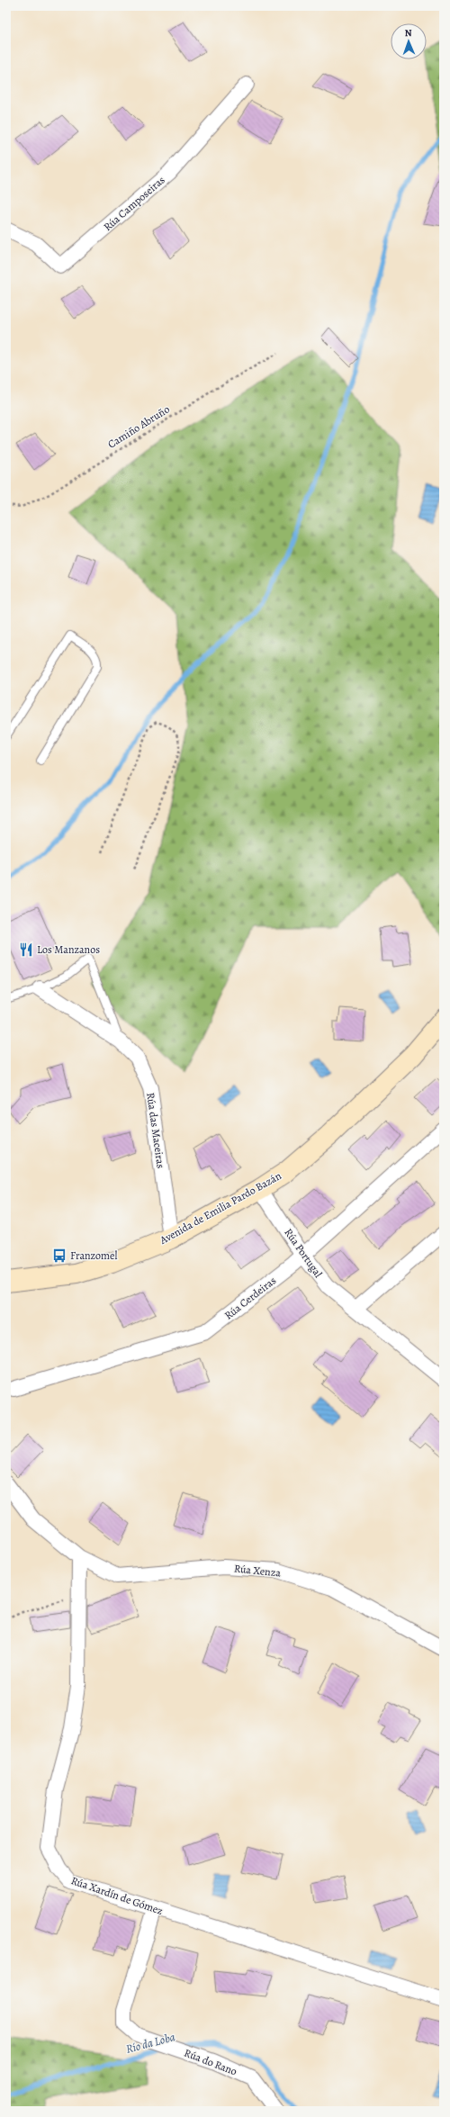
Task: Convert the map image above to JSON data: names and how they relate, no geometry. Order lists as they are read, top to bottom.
{
  "streets": {
    "street": [
      "Rúa Camposeiras",
      "Rúa das Maceiras",
      "Avenida de Emilia Pardo Bazán",
      "Rúa Portugal",
      "Rúa Cerdeiras",
      "Rúa Xenza",
      "Rúa Xardín de Gómez",
      "Rúa do Rano"
    ],
    "path": ["Camiño Abruño"]
  },
  "crossings": [
    ["Rúa das Maceiras", "Avenida de Emilia Pardo Bazán"],
    ["Avenida de Emilia Pardo Bazán", "Rúa Portugal"],
    ["Rúa Portugal", "Rúa Cerdeiras"],
    ["Rúa Xenza", "Rúa Xardín de Gómez"],
    ["Rúa Xardín de Gómez", "Rúa do Rano"]
  ],
  "water": ["Río da Loba"],
  "places": {
    "restaurant": ["Los Manzanos"],
    "bus stop": ["Franzomel"]
  },
  "north": "top"
}
